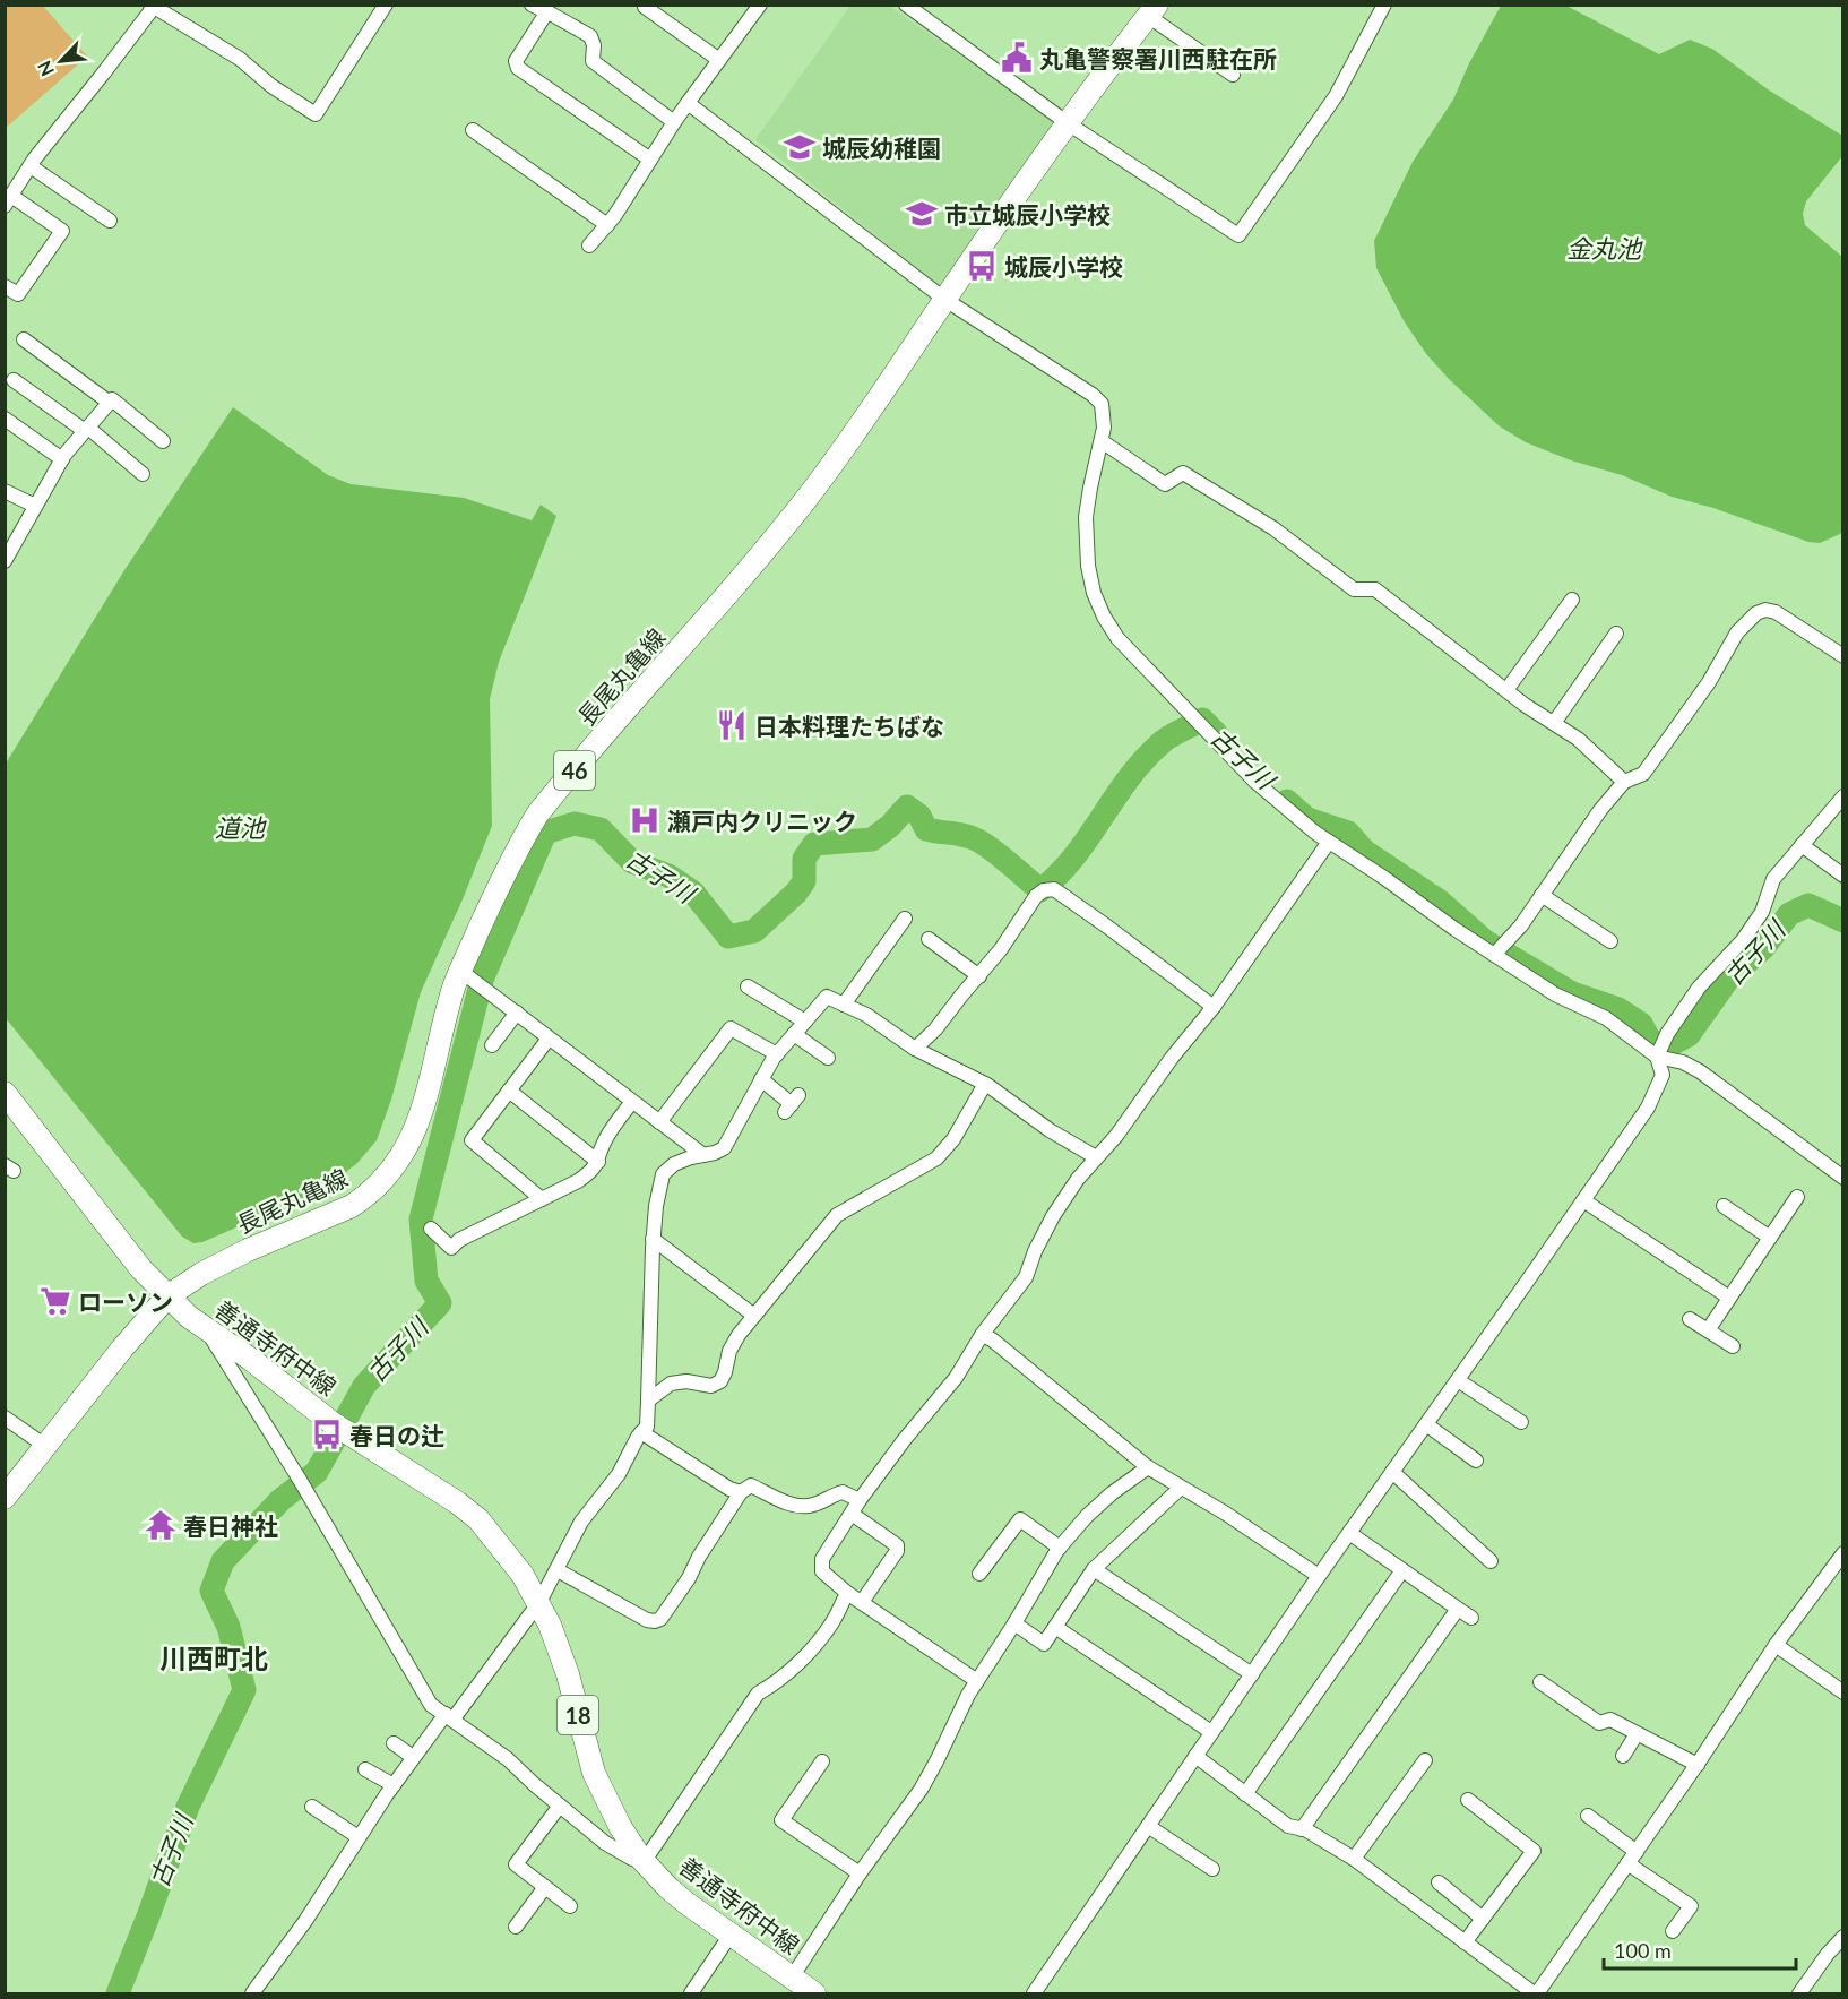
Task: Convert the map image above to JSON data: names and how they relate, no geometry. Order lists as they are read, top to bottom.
{
  "streets": {
    "main road": [
      "長尾丸亀線",
      "46",
      "善通寺府中線",
      "18"
    ]
  },
  "crossings": [
    ["長尾丸亀線", "善通寺府中線"]
  ],
  "districts": ["川西町北"],
  "water": ["金丸池", "古子川", "道池"],
  "places": {
    "public building": ["丸亀警察署川西駐在所"],
    "school or university": ["城辰幼稚園", "市立城辰小学校"],
    "bus stop": ["城辰小学校", "春日の辻"],
    "restaurant": ["日本料理たちばな"],
    "hospital": ["瀬戸内クリニック"],
    "supermarket": ["ローソン"],
    "temple": ["春日神社"]
  },
  "scale_bar": "100 m",
  "north": "bottom left"
}
